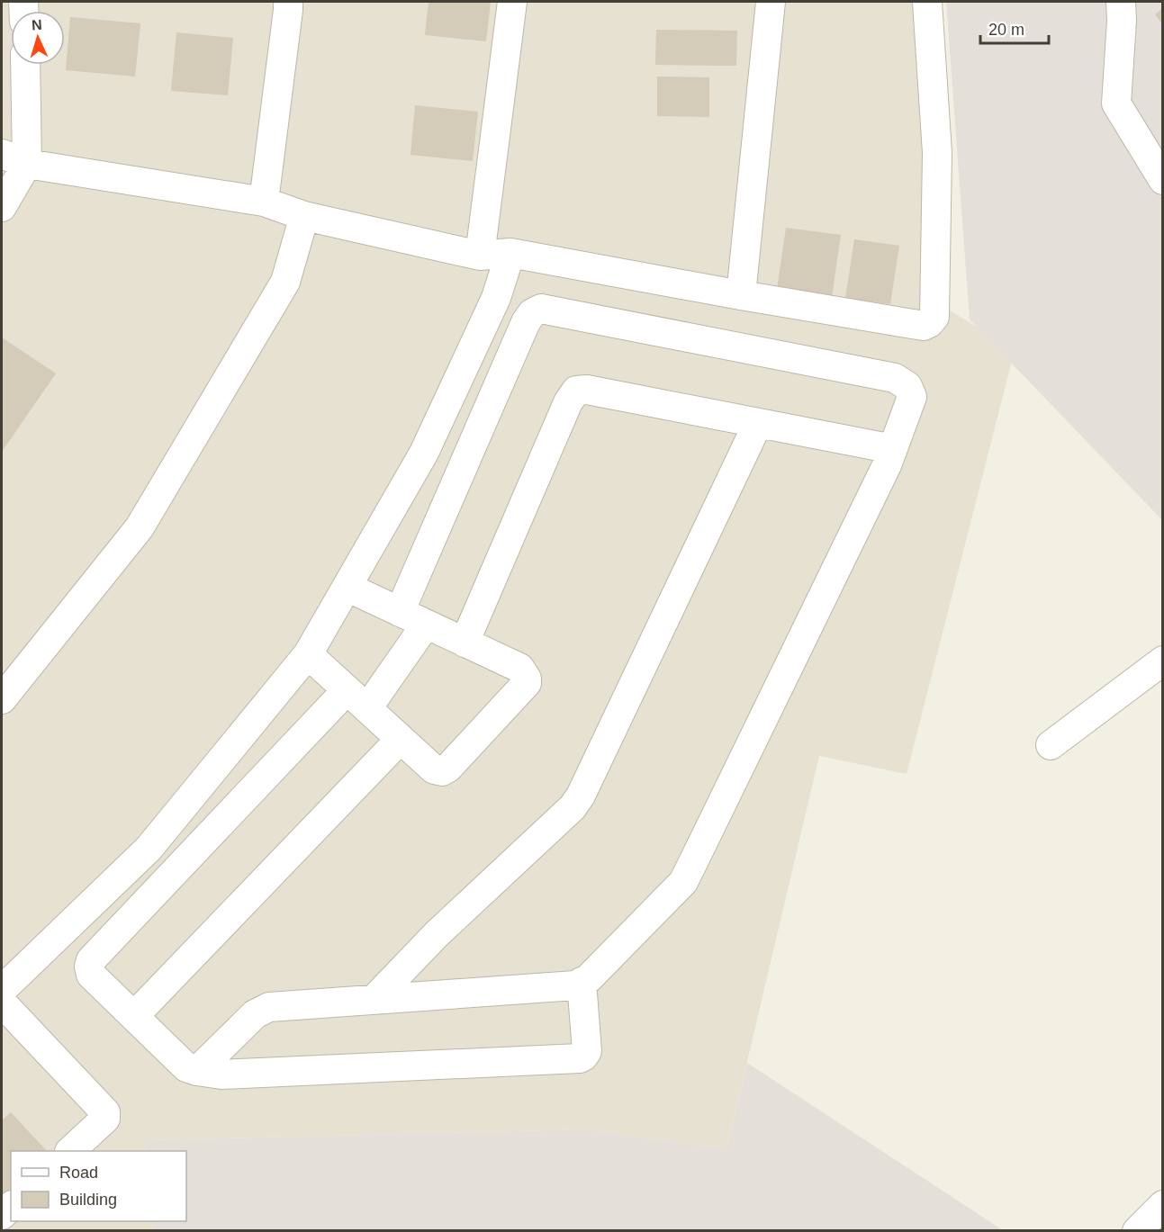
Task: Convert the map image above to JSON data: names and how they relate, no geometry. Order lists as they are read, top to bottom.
{
  "legend": ["Road", "Building"],
  "scale_bar": "20 m",
  "north": "top"
}
